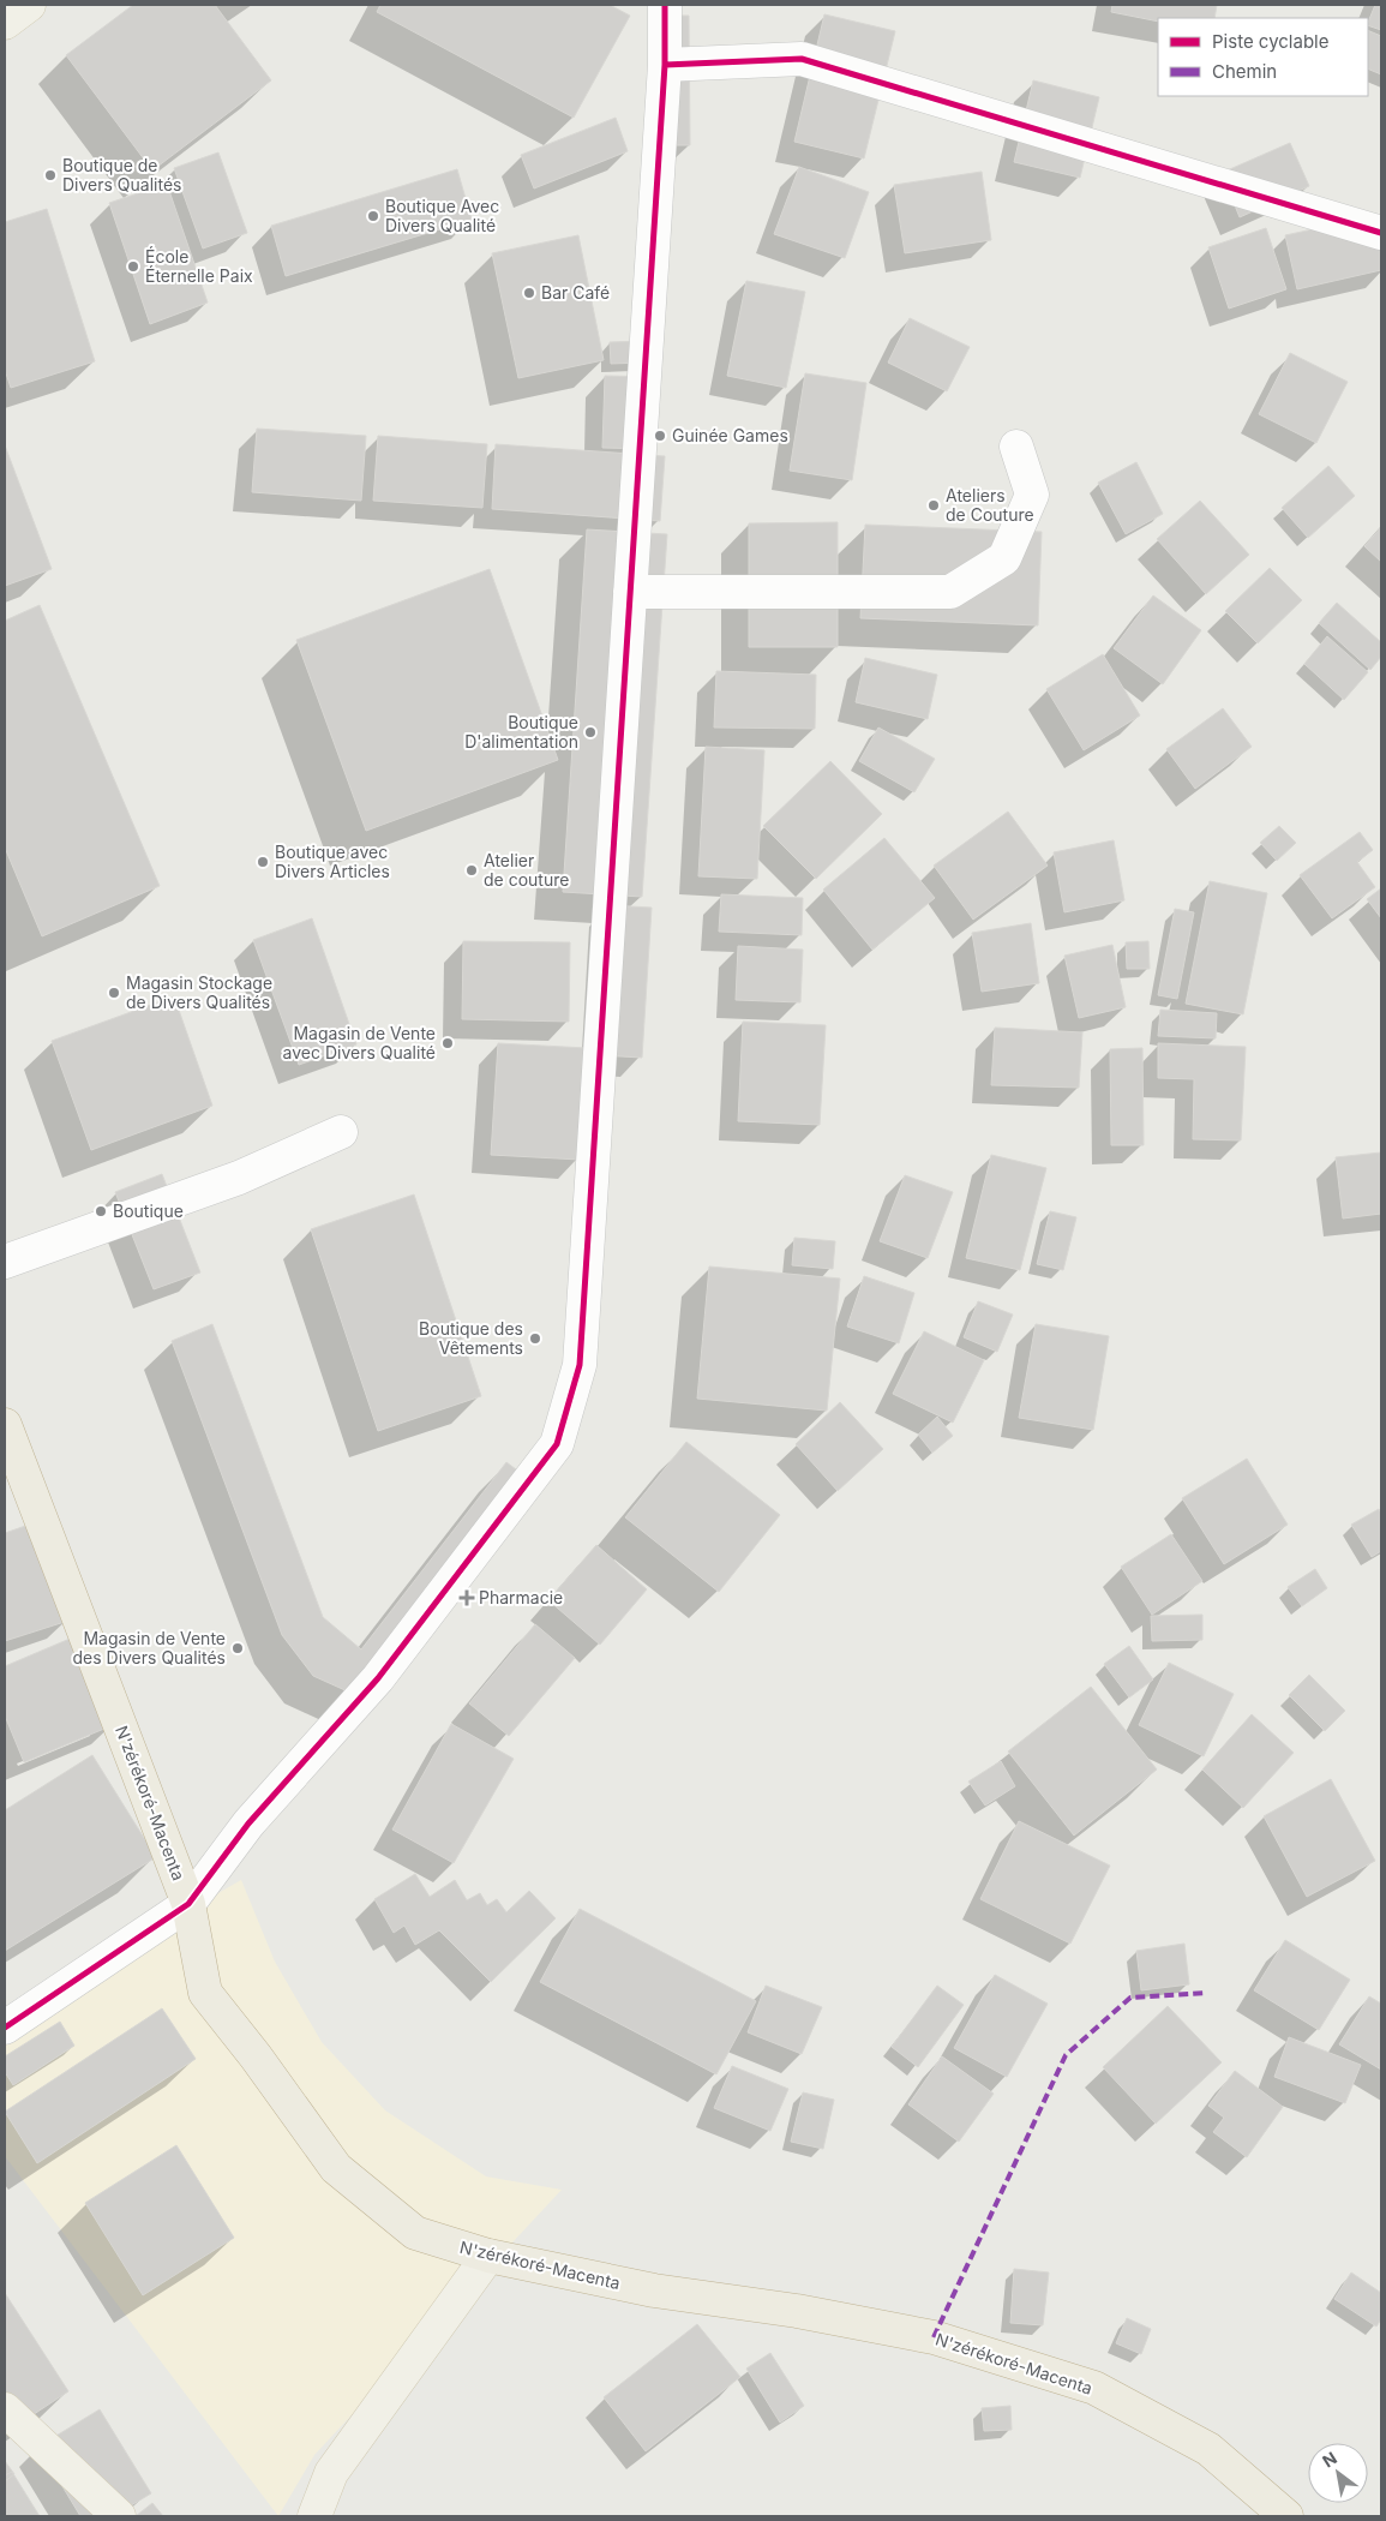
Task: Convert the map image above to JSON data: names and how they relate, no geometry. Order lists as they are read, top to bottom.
{
  "streets": {
    "highway": ["N'zérékoré-Macenta"]
  },
  "places": {
    "other": [
      "Boutique de Divers Qualités",
      "Boutique Avec Divers Qualité",
      "École Éternelle Paix",
      "Bar Café",
      "Guinée Games",
      "Ateliers de Couture",
      "Boutique D'alimentation",
      "Boutique avec Divers Articles",
      "Atelier de couture",
      "Magasin Stockage de Divers Qualités",
      "Magasin de Vente avec Divers Qualité",
      "Boutique",
      "Boutique des Vêtements",
      "Magasin de Vente des Divers Qualités"
    ],
    "health": ["Pharmacie"]
  },
  "legend": ["Piste cyclable", "Chemin"],
  "north": "top left"
}
